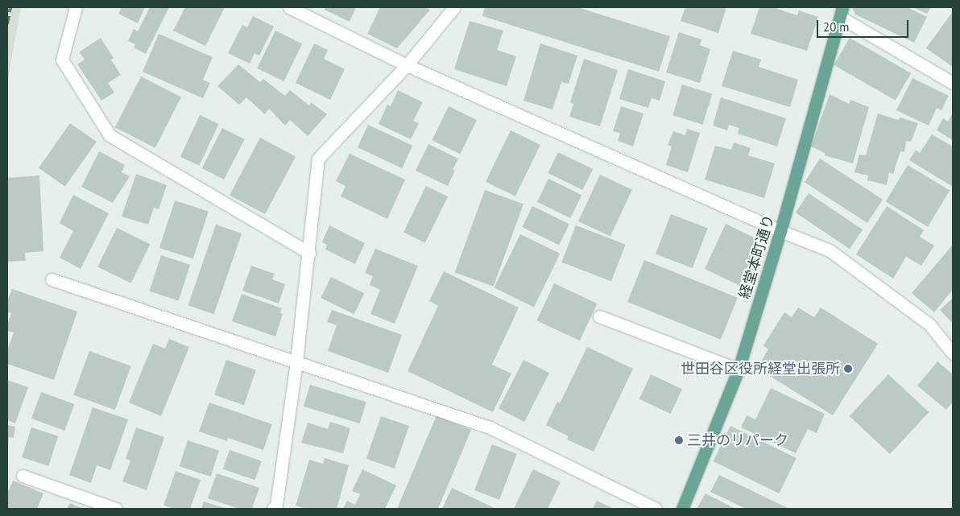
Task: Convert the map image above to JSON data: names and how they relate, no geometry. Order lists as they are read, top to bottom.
{
  "streets": {
    "main road": ["経堂本町通り"]
  },
  "places": ["世田谷区役所経堂出張所", "三井のリパーク"],
  "scale_bar": "20 m"
}
